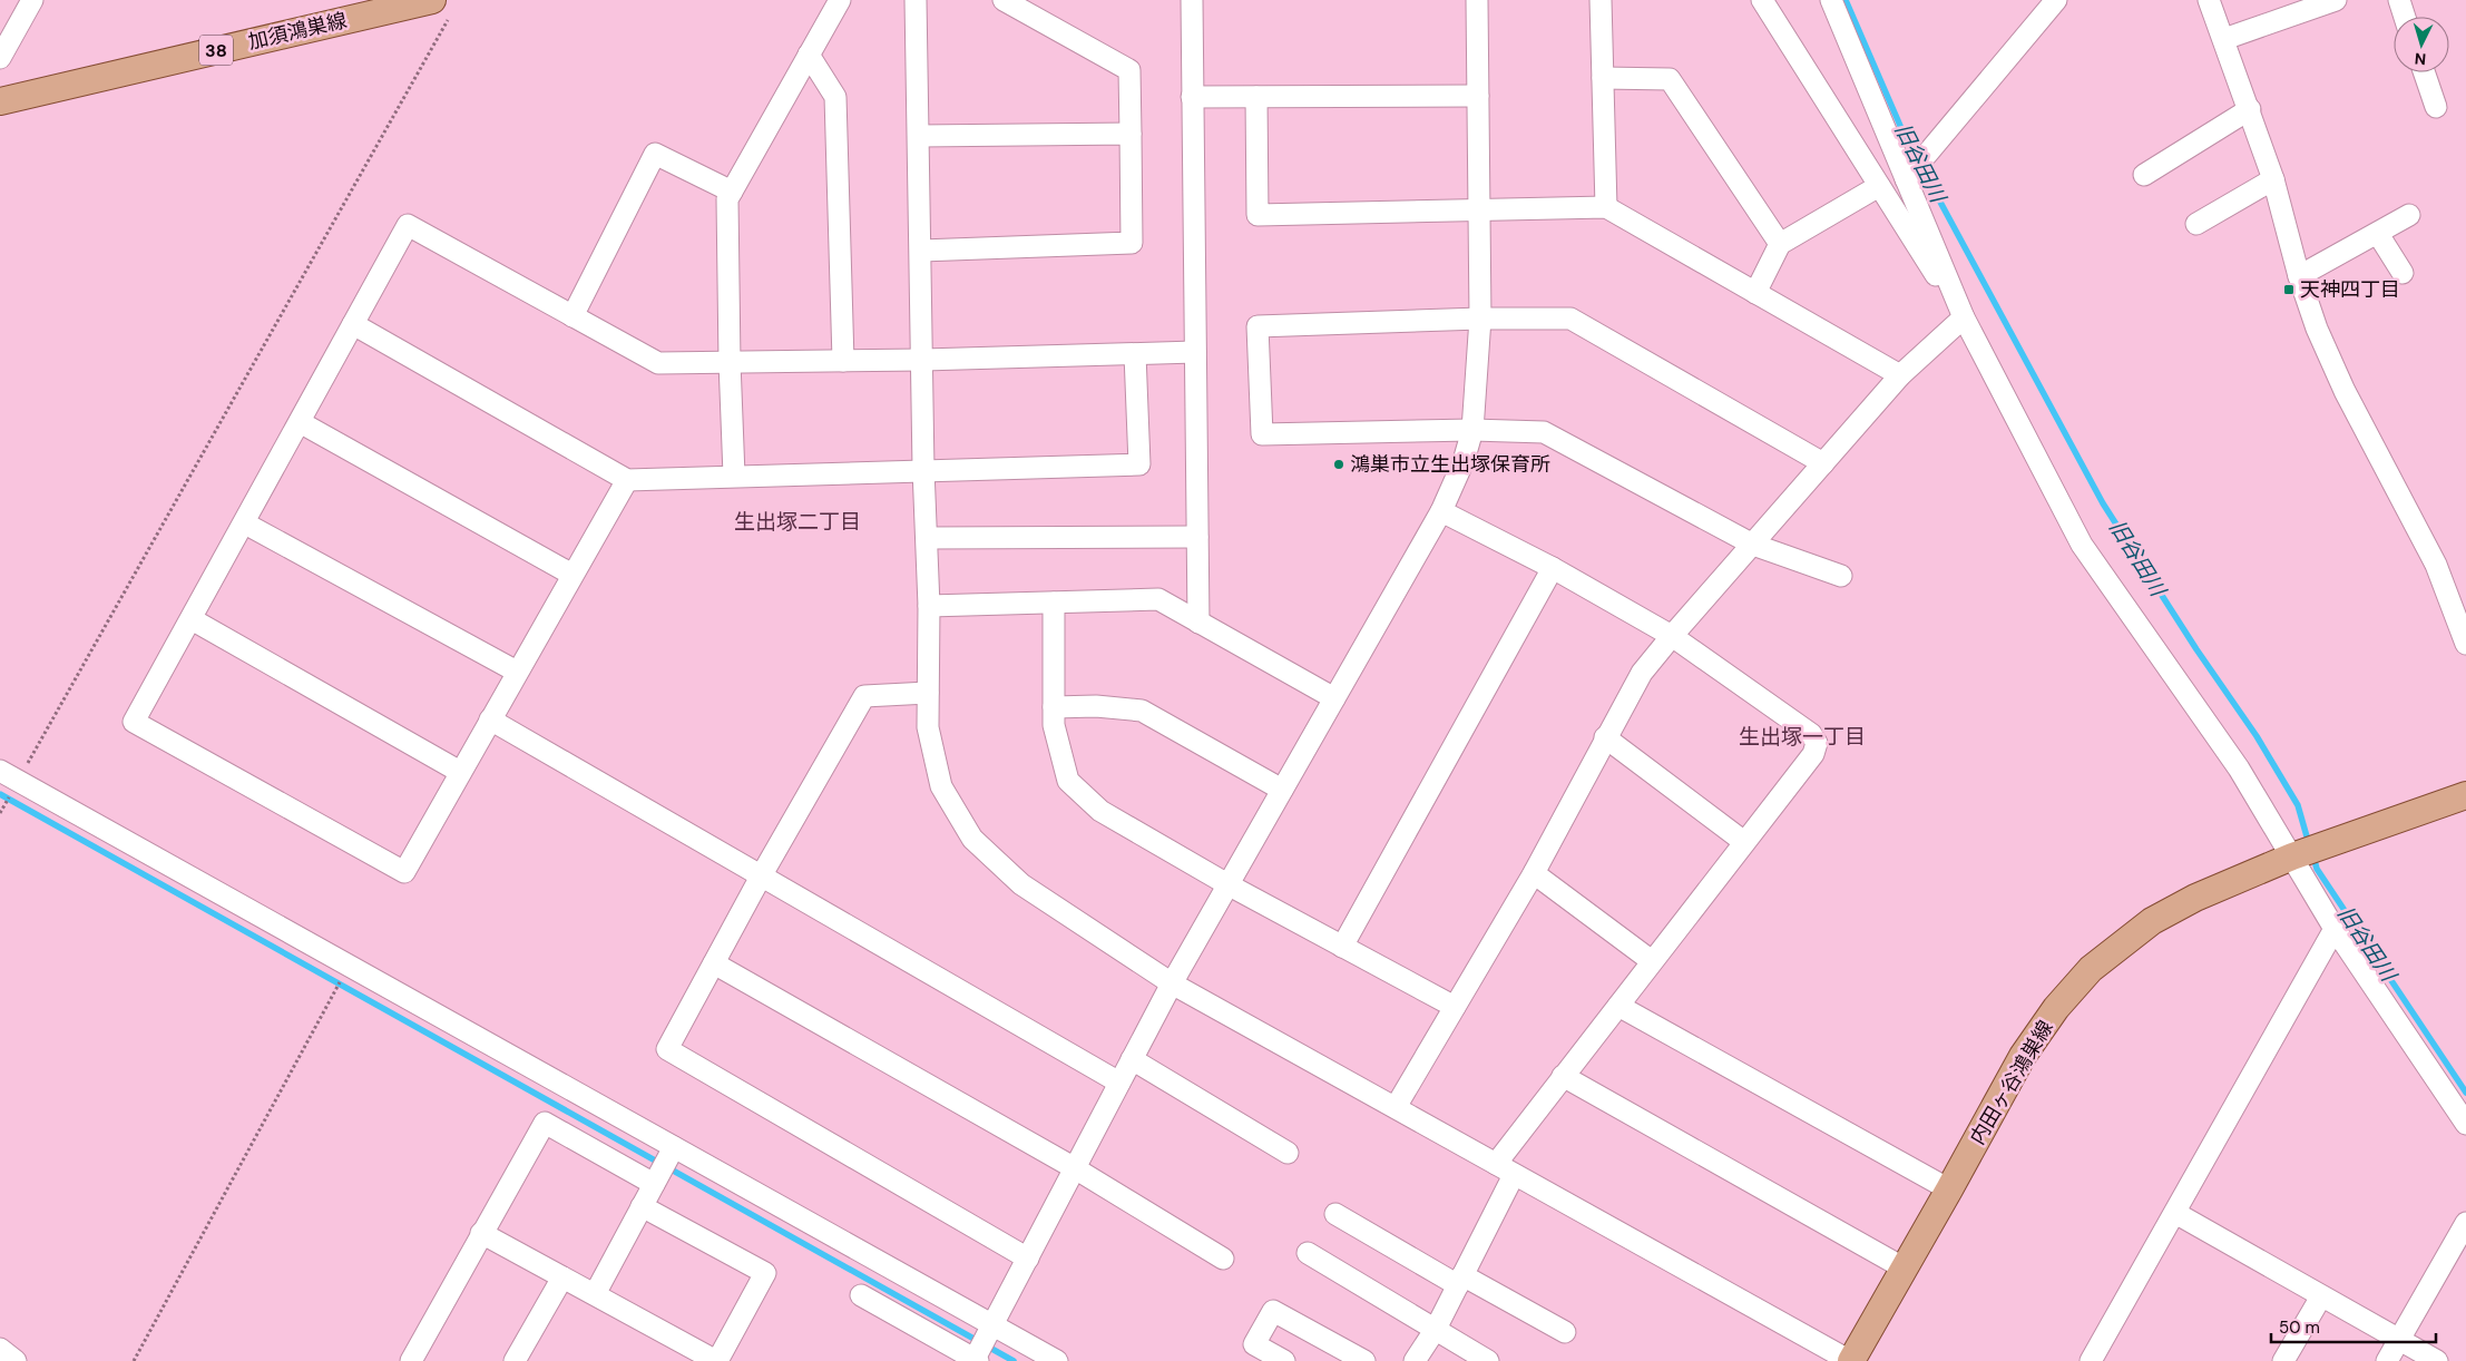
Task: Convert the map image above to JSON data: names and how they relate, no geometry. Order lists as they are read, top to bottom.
{
  "streets": {
    "main road": ["加須鴻巣線", "38", "内田ヶ谷鴻巣線"]
  },
  "districts": ["生出塚二丁目", "生出塚一丁目"],
  "water": ["旧谷田川"],
  "places": {
    "transit": ["天神四丁目"],
    "other": ["鴻巣市立生出塚保育所"]
  },
  "scale_bar": "50 m",
  "north": "bottom"
}
